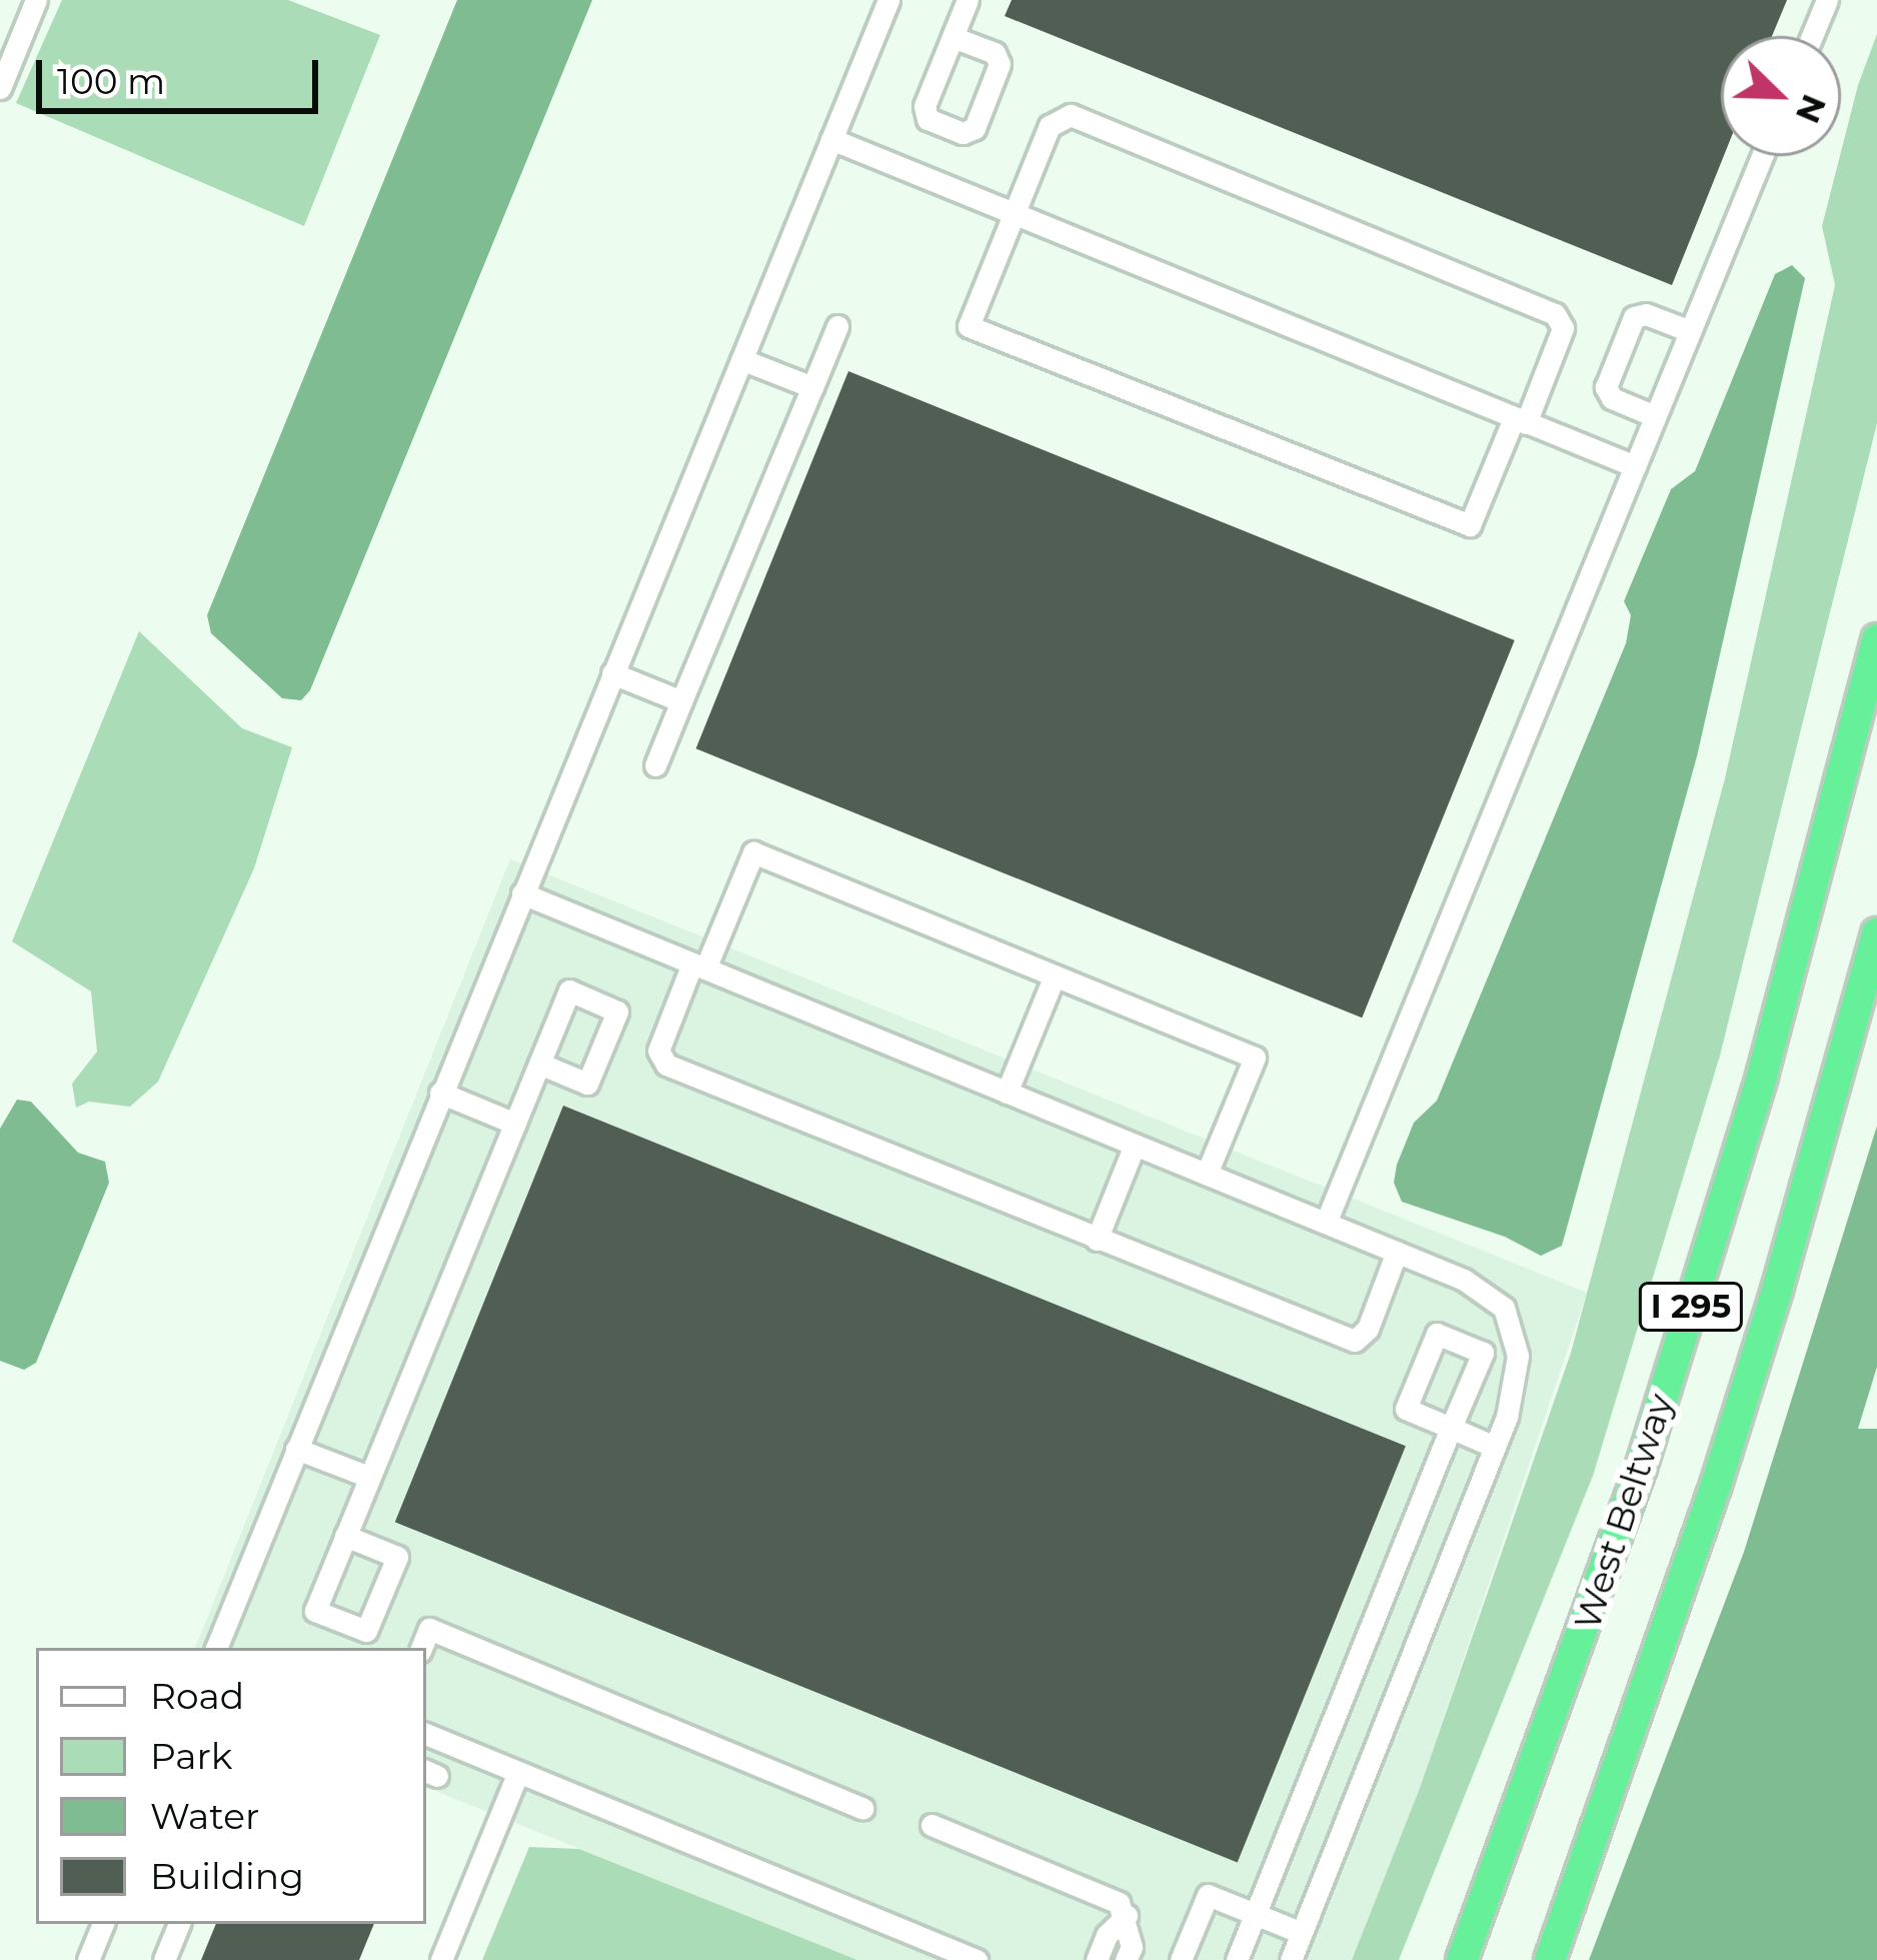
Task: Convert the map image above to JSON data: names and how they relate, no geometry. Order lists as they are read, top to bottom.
{
  "streets": {
    "highway": ["I 295", "West Beltway"]
  },
  "legend": [
    "Road",
    "Park",
    "Water",
    "Building"
  ],
  "scale_bar": "100 m",
  "north": "bottom right"
}
